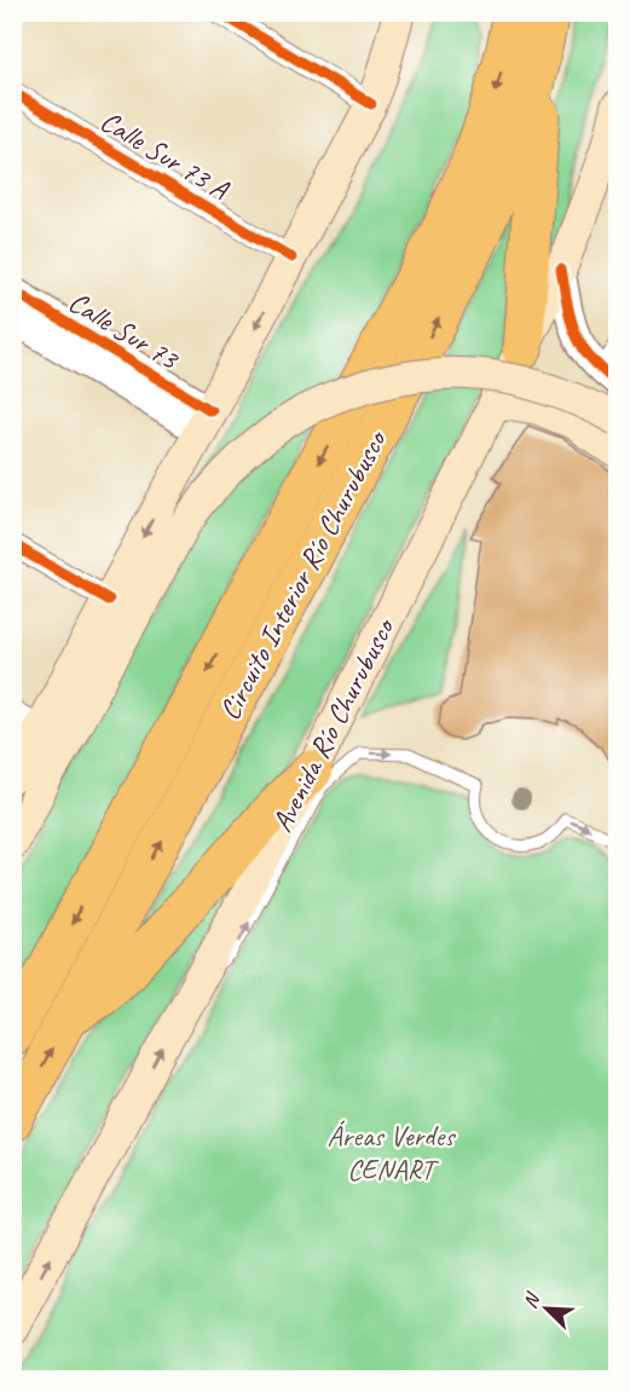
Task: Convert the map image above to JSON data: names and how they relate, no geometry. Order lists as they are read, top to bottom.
{
  "streets": {
    "highway": ["Circuito Interior Río Churubusco"],
    "main road": ["Avenida Río Churubusco"],
    "street": ["Calle Sur 73 A", "Calle Sur 73"]
  },
  "parks": ["Áreas Verdes CENART"],
  "north": "top left"
}
